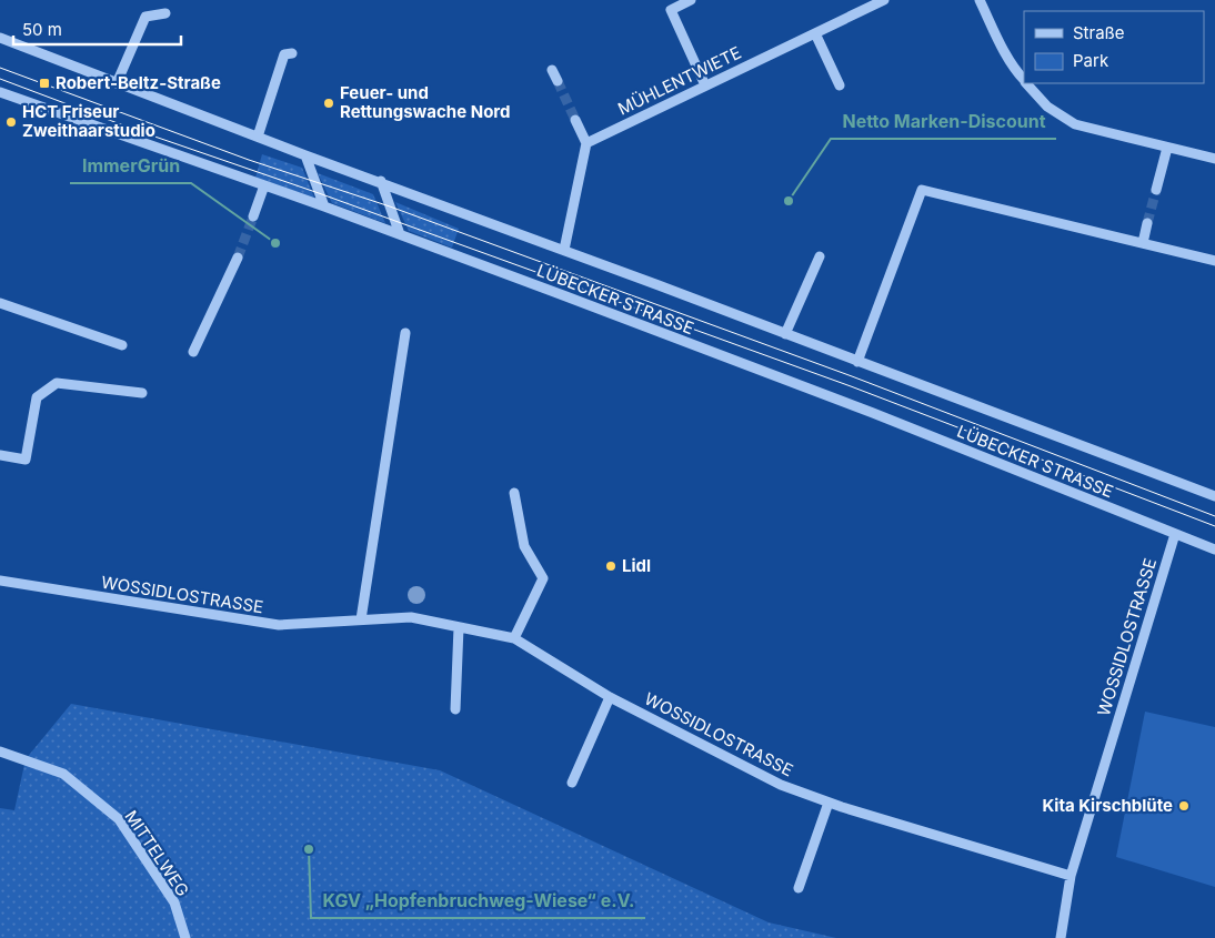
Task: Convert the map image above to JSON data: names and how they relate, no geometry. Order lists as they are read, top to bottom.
{
  "streets": {
    "street": [
      "MÜHLENTWIETE",
      "LÜBECKER STRASSE",
      "WOSSIDLOSTRASSE",
      "MITTELWEG"
    ]
  },
  "crossings": [
    ["LÜBECKER STRASSE", "WOSSIDLOSTRASSE"]
  ],
  "places": {
    "transit": ["Robert-Beltz-Straße"],
    "other": [
      "Feuer- und Rettungswache Nord",
      "HCT Friseur Zweithaarstudio",
      "Netto Marken-Discount",
      "ImmerGrün",
      "Lidl",
      "Kita Kirschblüte",
      "KGV „Hopfenbruchweg-Wiese“ e.V."
    ]
  },
  "legend": ["Straße", "Park"],
  "scale_bar": "50 m"
}
